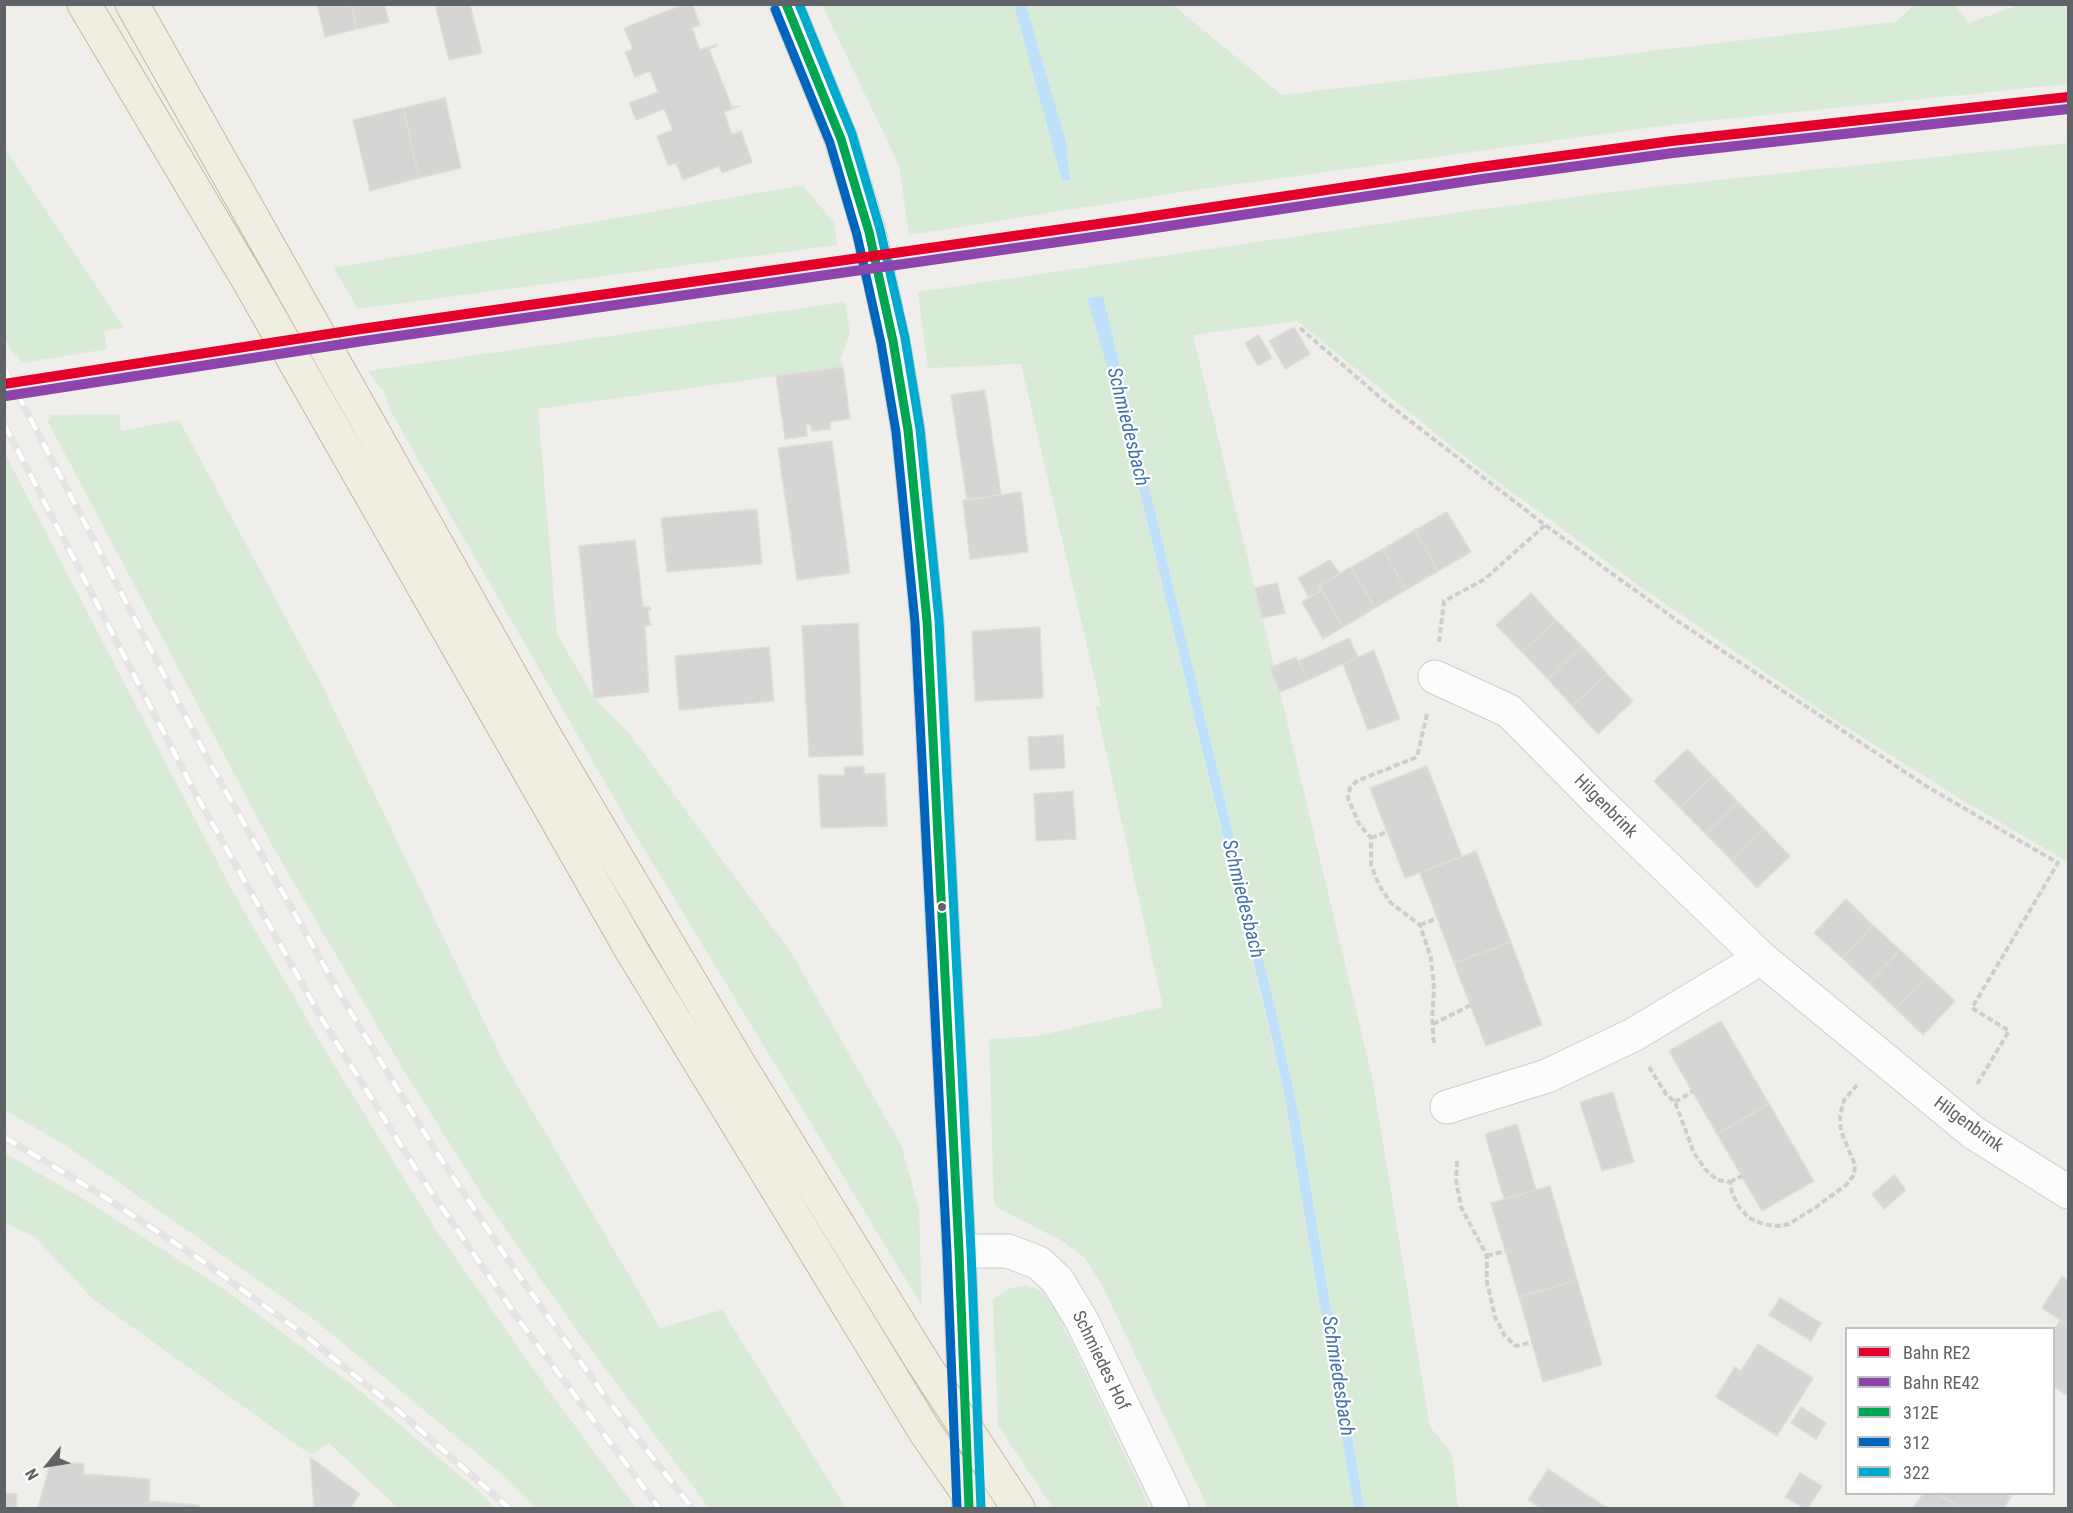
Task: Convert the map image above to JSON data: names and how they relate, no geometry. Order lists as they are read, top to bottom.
{
  "streets": {
    "street": ["Hilgenbrink", "Schmiedes Hof"]
  },
  "water": ["Schmiedesbach"],
  "lines": [
    "transit line 312E",
    "transit line 322",
    "transit line 312",
    "rail line RE2",
    "rail line RE42"
  ],
  "legend": [
    "Bahn RE2",
    "Bahn RE42",
    "312E",
    "312",
    "322"
  ],
  "north": "bottom left"
}
